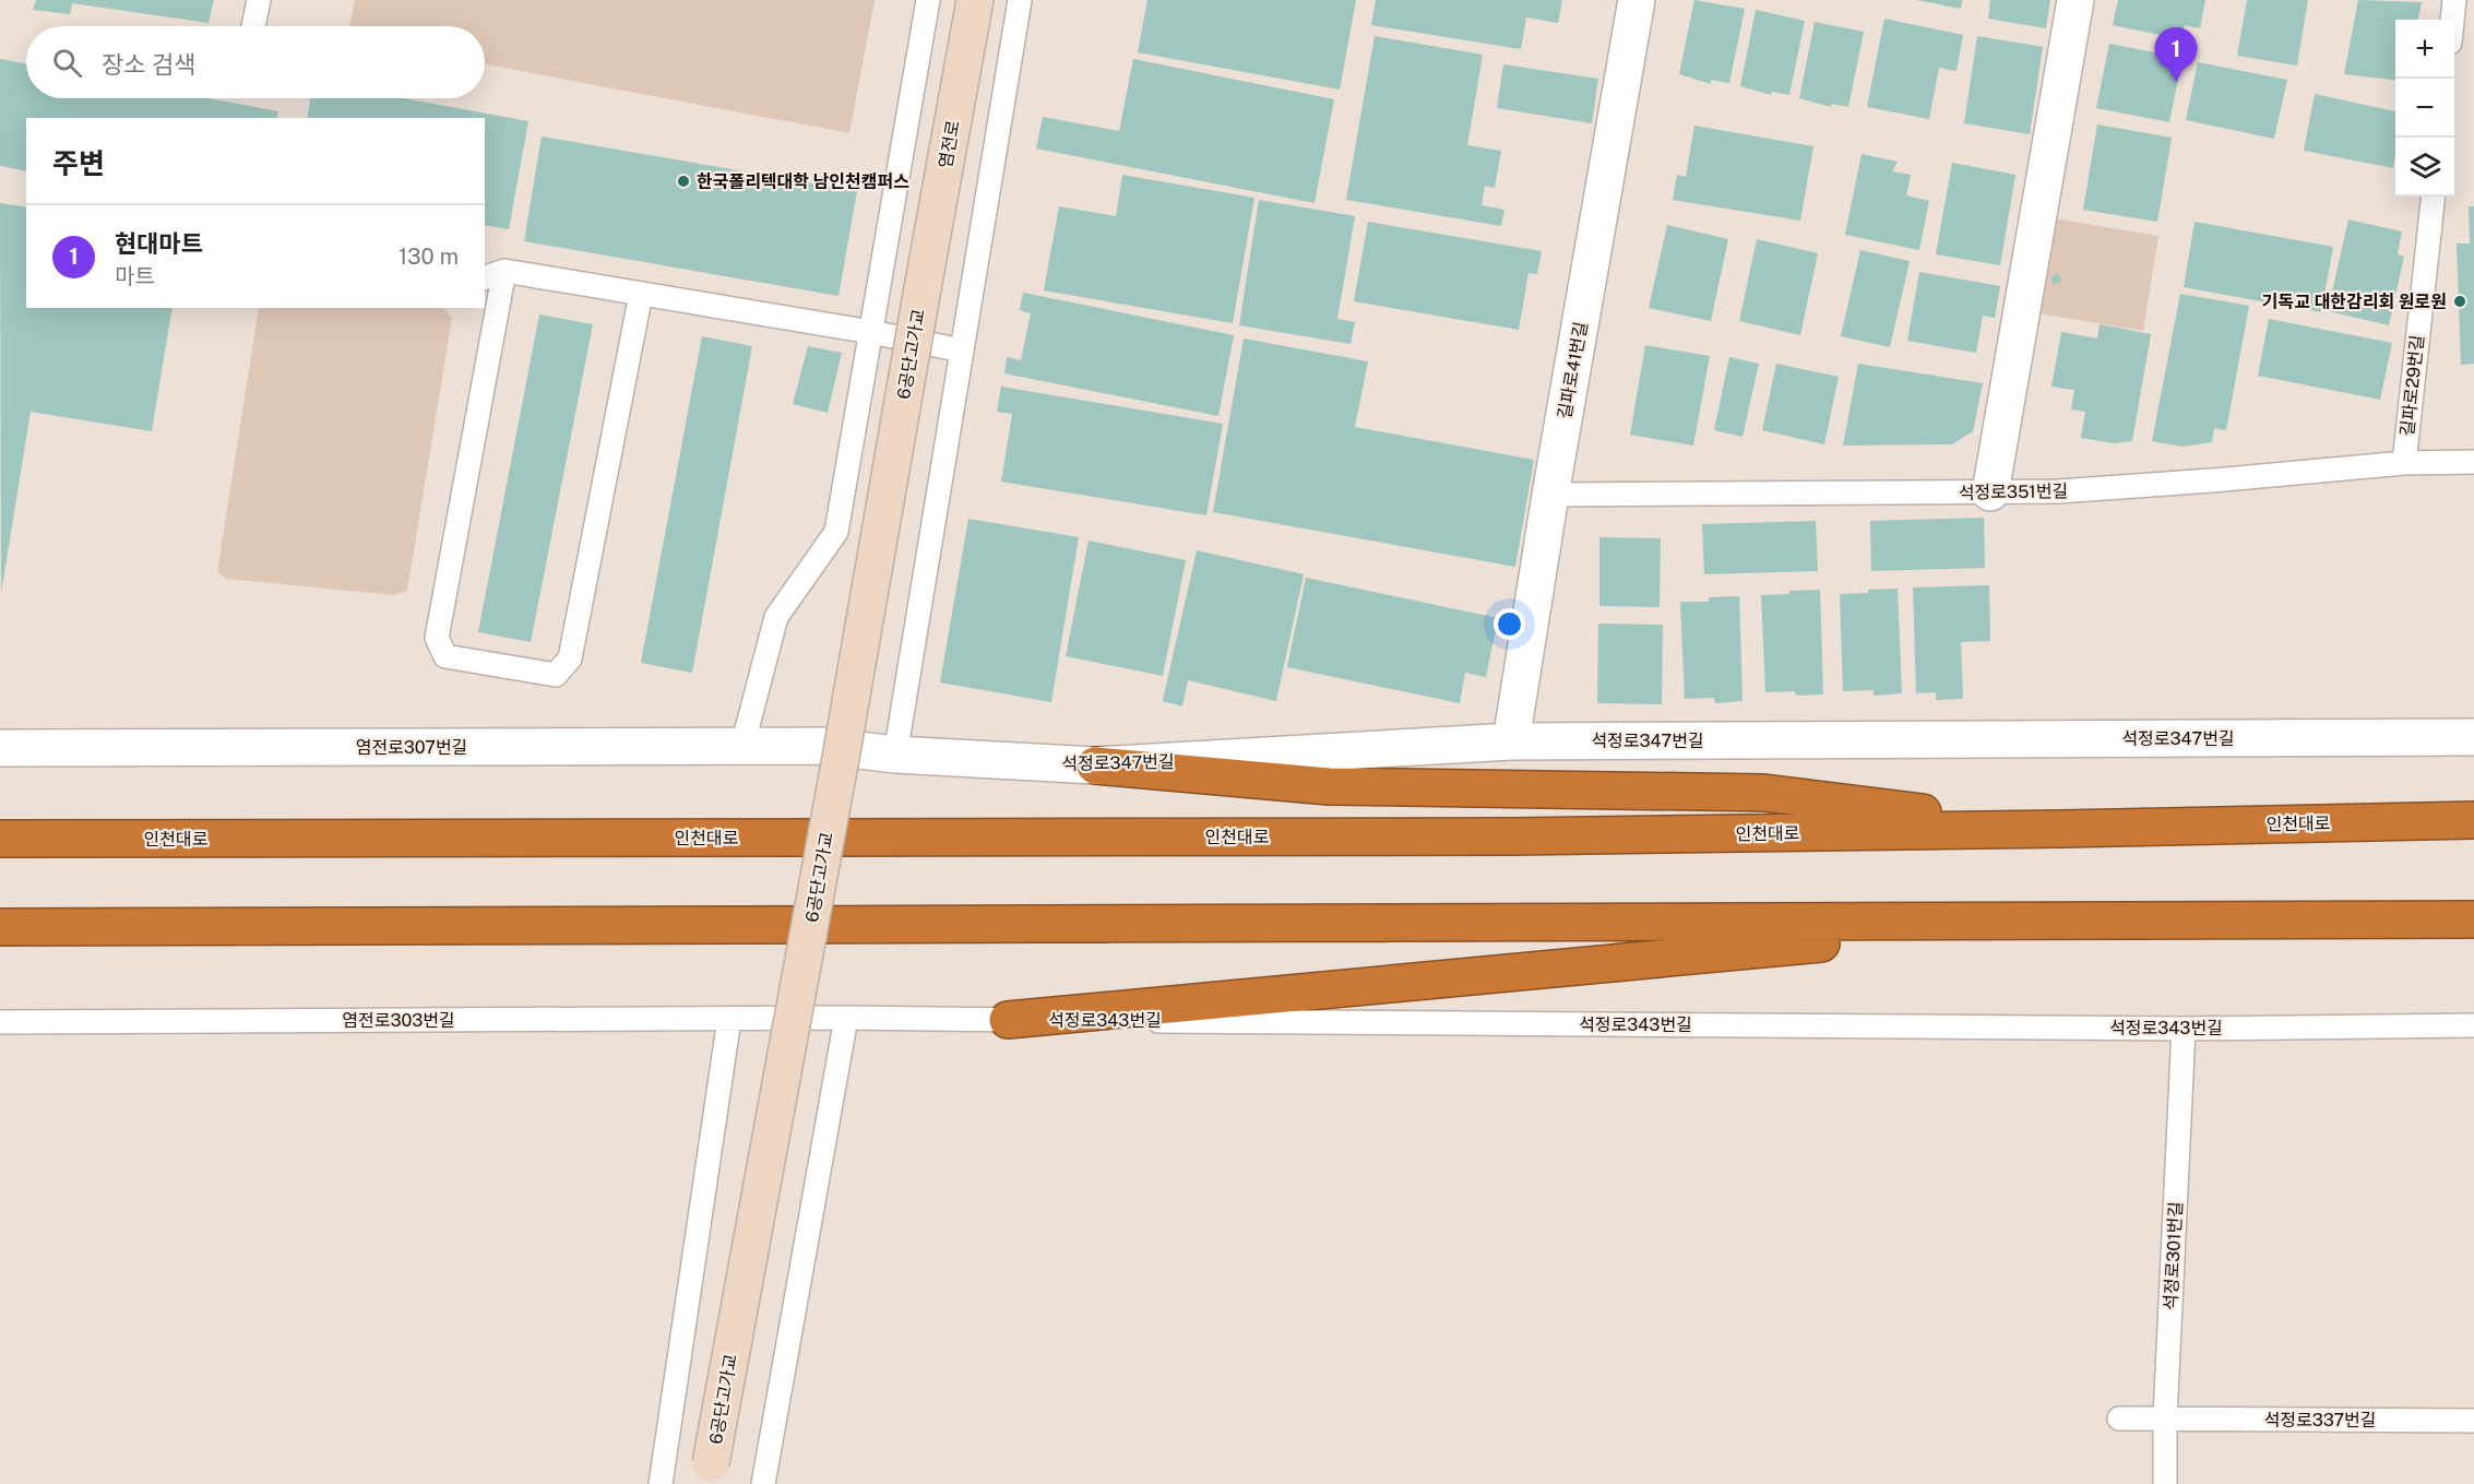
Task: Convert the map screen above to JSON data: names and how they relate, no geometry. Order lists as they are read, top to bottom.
{
  "streets": {
    "highway": ["인천대로"],
    "street": [
      "염전로",
      "6공단고가교",
      "길파로41번길",
      "석정로347번길",
      "염전로307번길"
    ],
    "lane": [
      "길파로29번길",
      "석정로351번길",
      "염전로303번길",
      "석정로343번길",
      "석정로301번길",
      "석정로337번길"
    ]
  },
  "crossings": [
    ["염전로", "6공단고가교"],
    ["길파로41번길", "석정로351번길"],
    ["길파로41번길", "석정로347번길"],
    ["길파로29번길", "석정로351번길"],
    ["석정로347번길", "염전로307번길"],
    ["염전로303번길", "석정로343번길"],
    ["석정로343번길", "석정로301번길"],
    ["석정로301번길", "석정로337번길"]
  ],
  "places": ["한국폴리텍대학 남인천캠퍼스", "기독교 대한감리회 원로원"],
  "page": {
    "map_buttons": ["+", "−"],
    "search": "장소 검색",
    "pins": "1",
    "heading": "주변",
    "list": [
      {
        "mark": "1",
        "name": "현대마트",
        "note": "마트",
        "value": "130 m"
      }
    ]
  }
}
